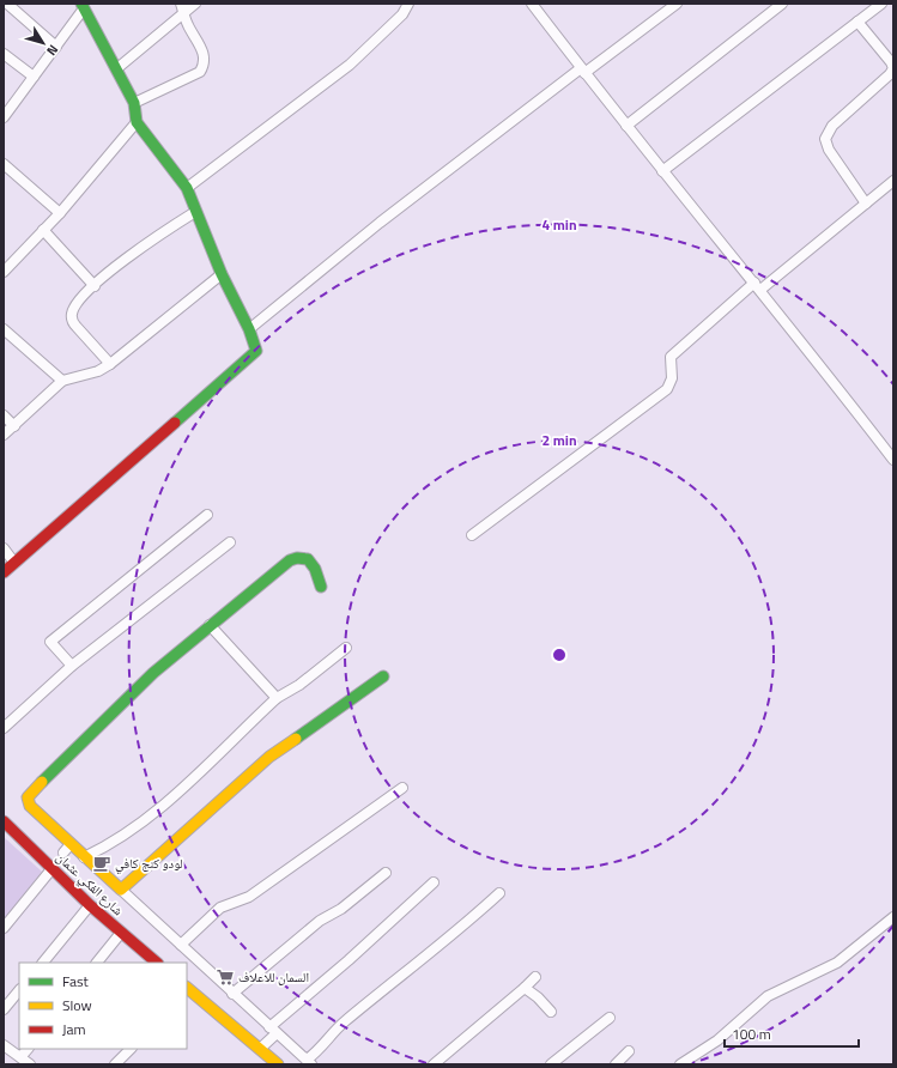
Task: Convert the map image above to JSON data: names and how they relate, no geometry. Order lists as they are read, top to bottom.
{
  "streets": {
    "street": ["شارع الفكي عثمان"]
  },
  "places": {
    "cafe": ["لودو كنج كافي"],
    "supermarket": ["السمان للاعلاف"]
  },
  "legend": ["Fast", "Slow", "Jam"],
  "scale_bar": "100 m",
  "north": "bottom right",
  "rings": ["4 min", "2 min"]
}
